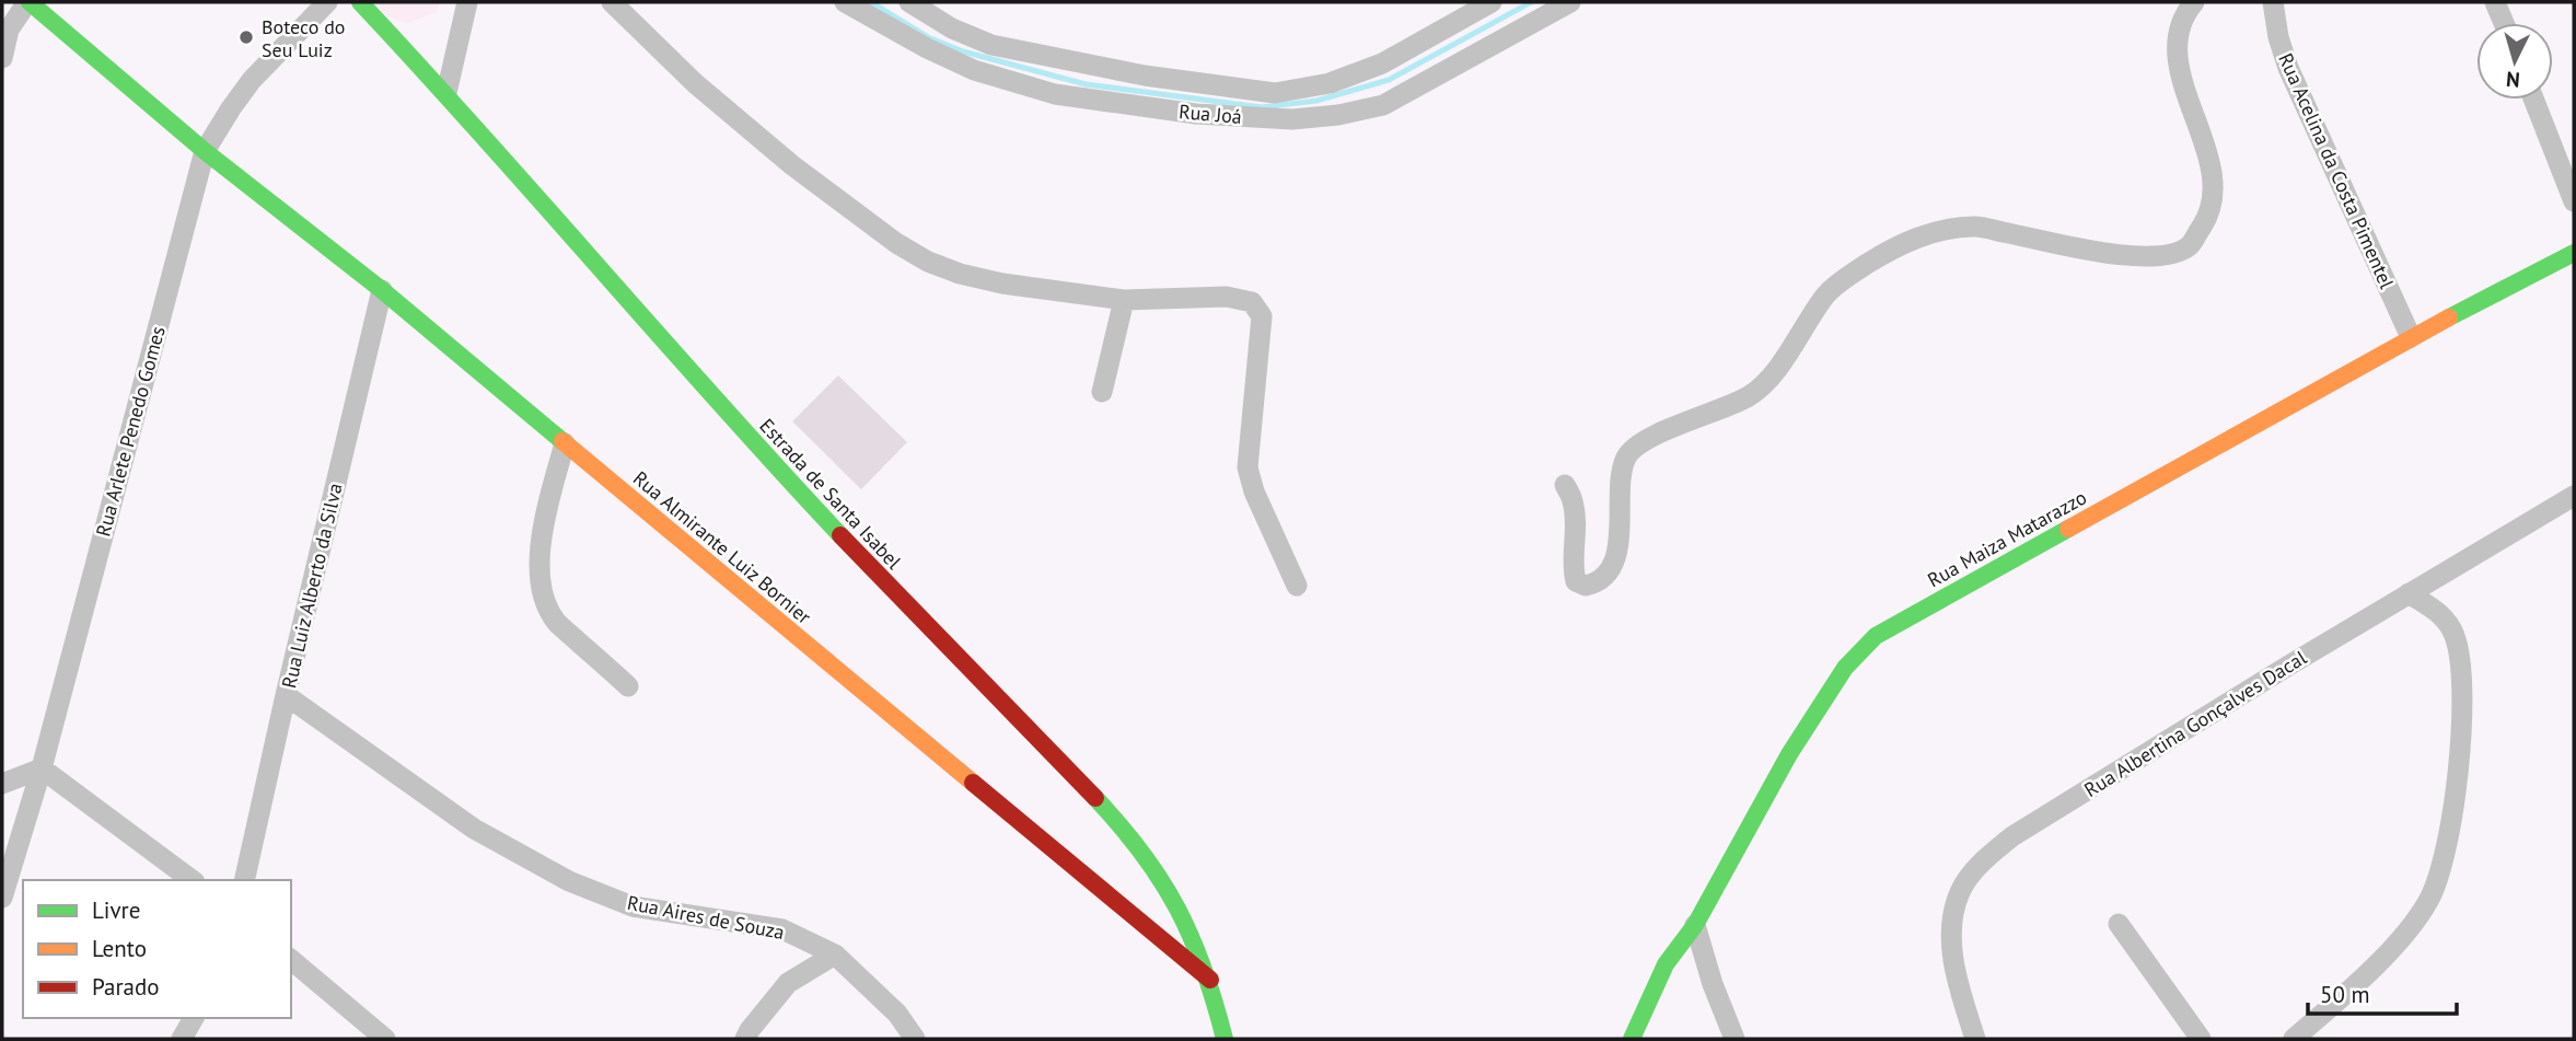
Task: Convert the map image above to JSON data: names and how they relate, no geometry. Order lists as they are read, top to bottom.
{
  "streets": {
    "street": [
      "Rua Joá",
      "Rua Acelina da Costa Pimentel",
      "Rua Arlete Penedo Gomes",
      "Estrada de Santa Isabel",
      "Rua Maiza Matarazzo",
      "Rua Almirante Luiz Bornier",
      "Rua Luiz Alberto da Silva",
      "Rua Albertina Gonçalves Dacal",
      "Rua Aires de Souza"
    ]
  },
  "crossings": [
    ["Rua Acelina da Costa Pimentel", "Rua Maiza Matarazzo"],
    ["Rua Arlete Penedo Gomes", "Rua Almirante Luiz Bornier"],
    ["Estrada de Santa Isabel", "Rua Almirante Luiz Bornier"],
    ["Rua Almirante Luiz Bornier", "Rua Luiz Alberto da Silva"],
    ["Rua Luiz Alberto da Silva", "Rua Aires de Souza"]
  ],
  "places": ["Boteco do Seu Luiz"],
  "legend": ["Livre", "Lento", "Parado"],
  "scale_bar": "50 m",
  "north": "bottom"
}
